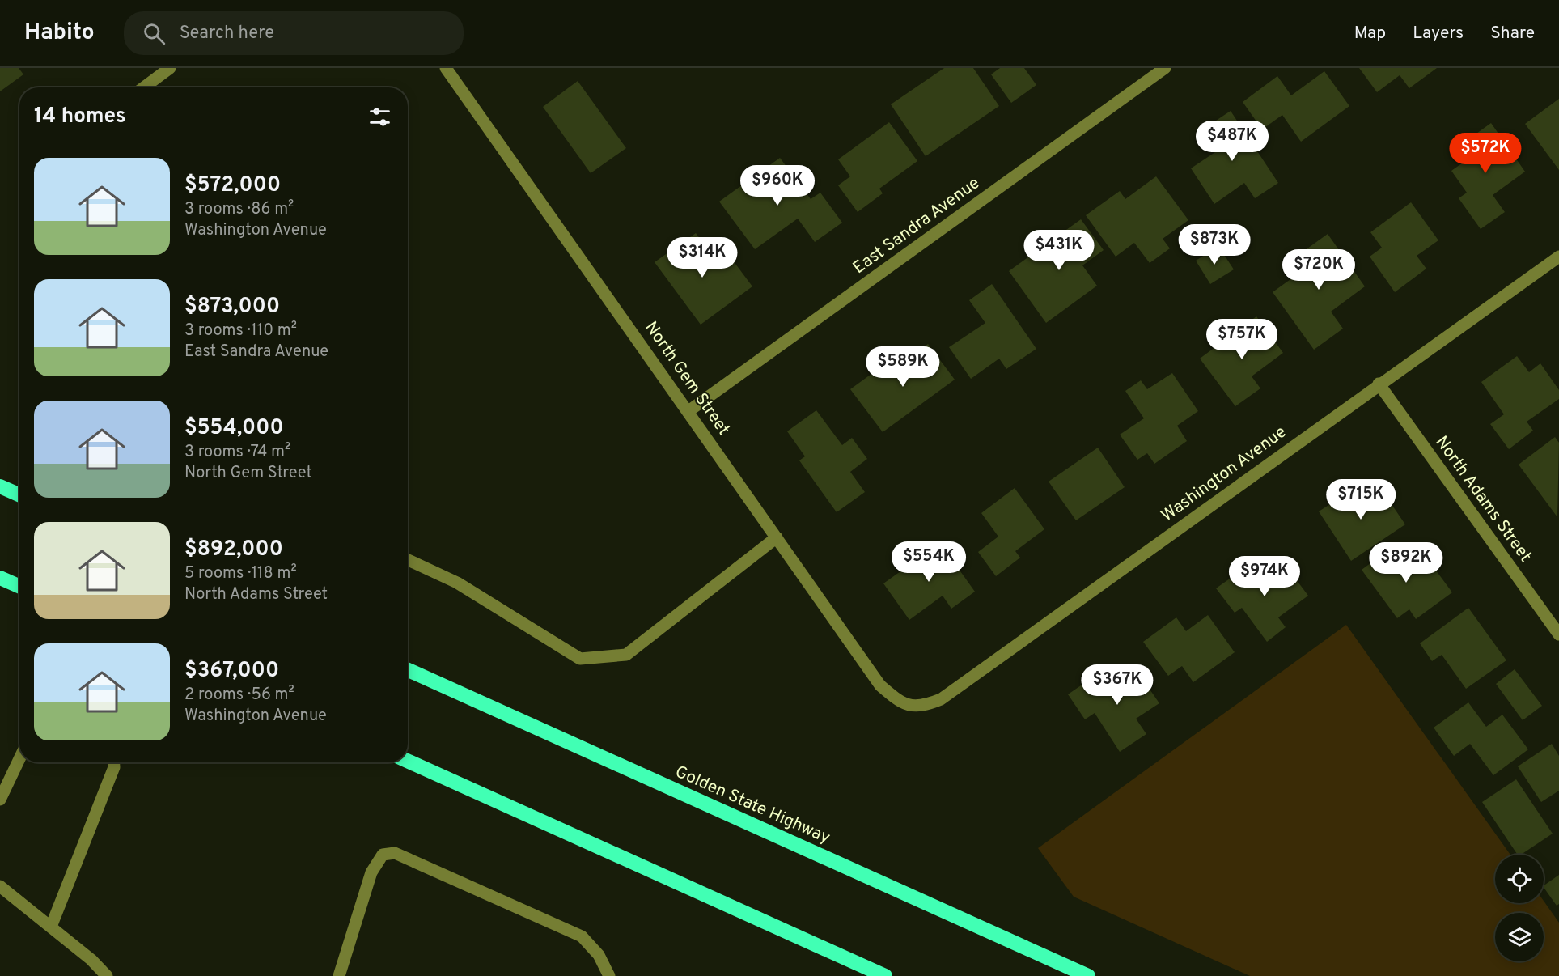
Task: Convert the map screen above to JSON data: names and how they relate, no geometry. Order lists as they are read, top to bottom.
{
  "streets": {
    "highway": ["Golden State Highway"],
    "street": [
      "East Sandra Avenue",
      "North Gem Street",
      "Washington Avenue",
      "North Adams Street"
    ]
  },
  "crossings": [
    ["East Sandra Avenue", "North Gem Street"],
    ["North Gem Street", "Washington Avenue"],
    ["Washington Avenue", "North Adams Street"]
  ],
  "page": {
    "header": "Habito",
    "search": "Search here",
    "nav": ["Map", "Layers", "Share"],
    "heading": "14 homes",
    "price": [
      "$487K",
      "$572K",
      "$960K",
      "$873K",
      "$431K",
      "$314K",
      "$720K",
      "$757K",
      "$589K",
      "$715K",
      "$554K",
      "$892K",
      "$974K",
      "$367K"
    ],
    "list": [
      {
        "name": "$572,000",
        "note": "3 rooms · 86 m² · Washington Avenue"
      },
      {
        "name": "$873,000",
        "note": "3 rooms · 110 m² · East Sandra Avenue"
      },
      {
        "name": "$554,000",
        "note": "3 rooms · 74 m² · North Gem Street"
      },
      {
        "name": "$892,000",
        "note": "5 rooms · 118 m² · North Adams Street"
      },
      {
        "name": "$367,000",
        "note": "2 rooms · 56 m² · Washington Avenue"
      }
    ]
  }
}
